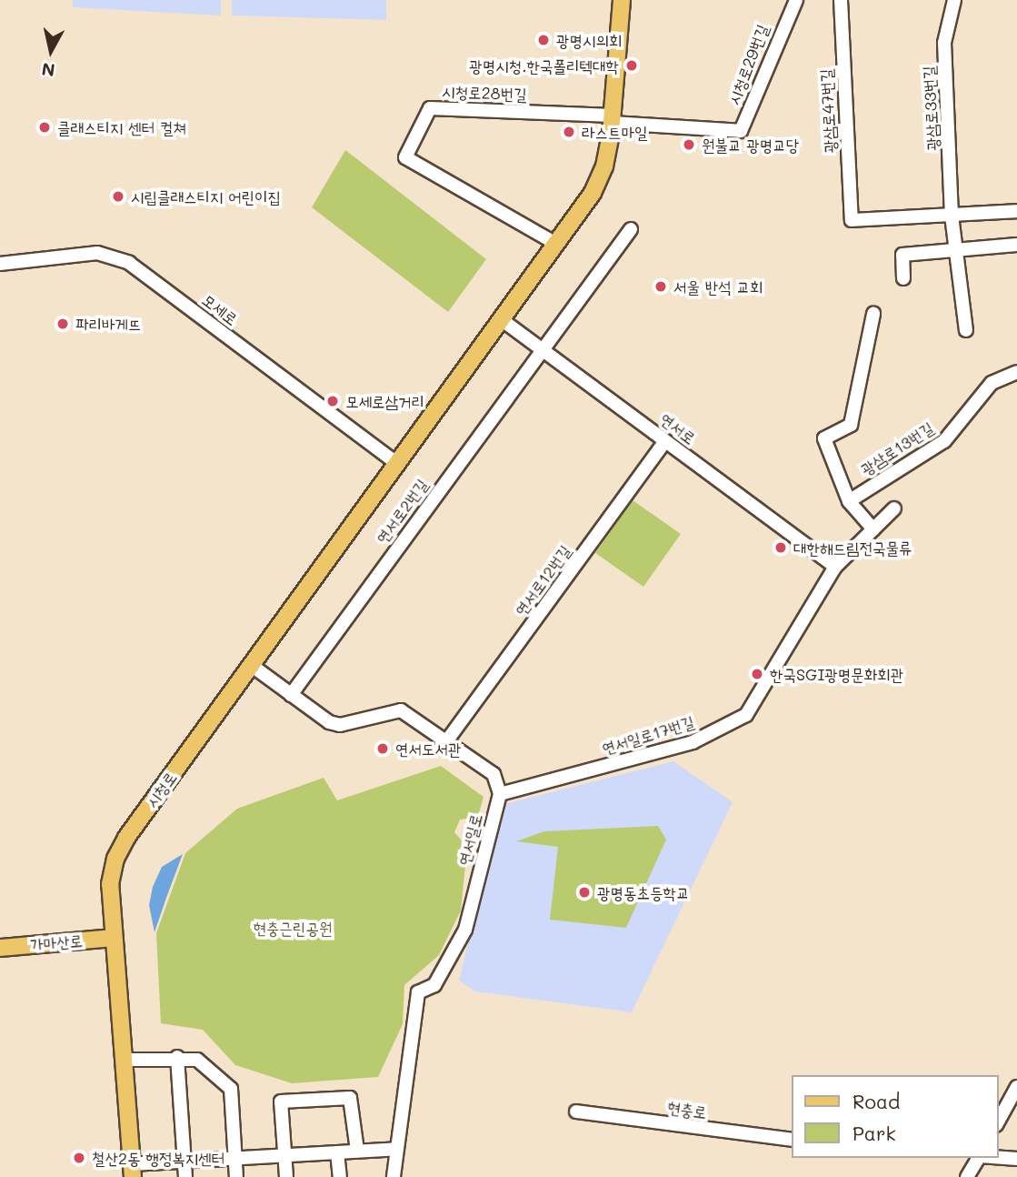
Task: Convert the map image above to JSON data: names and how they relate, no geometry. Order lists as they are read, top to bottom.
{
  "streets": {
    "main road": ["시청로", "가마산로"],
    "street": [
      "시청로29번길",
      "시청로28번길",
      "광삼로33번길",
      "광삼로47번길",
      "모세로",
      "연서로",
      "광삼로13번길",
      "연서로2번길",
      "연서로12번길",
      "연서일로17번길",
      "연서일로",
      "현충로"
    ]
  },
  "crossings": [
    ["시청로29번길", "시청로28번길"],
    ["시청로29번길", "시청로"],
    ["시청로28번길", "시청로"],
    ["광삼로33번길", "광삼로47번길"],
    ["모세로", "시청로"],
    ["연서로", "연서로2번길"],
    ["연서로", "연서로12번길"],
    ["연서로", "연서일로17번길"],
    ["연서로", "시청로"],
    ["연서일로17번길", "연서일로"],
    ["시청로", "가마산로"]
  ],
  "parks": ["현충근린공원"],
  "places": [
    "광명시의회",
    "광명시청.한국폴리텍대학",
    "클래스티지 센터 컬쳐",
    "라스트마일",
    "원불교 광명교당",
    "시립클래스티지 어린이집",
    "서울 반석 교회",
    "파리바게뜨",
    "모세로삼거리",
    "대한해드림전국물류",
    "한국SGI광명문화회관",
    "연서도서관",
    "광명동초등학교",
    "철산2동 행정복지센터"
  ],
  "legend": ["Road", "Park"],
  "north": "bottom"
}
